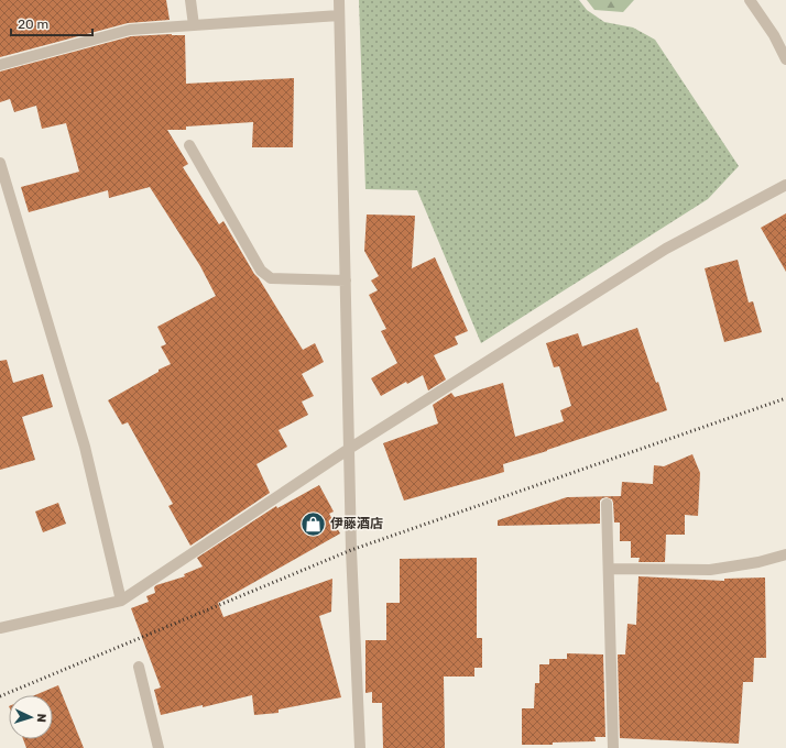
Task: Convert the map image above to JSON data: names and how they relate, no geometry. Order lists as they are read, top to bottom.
{
  "places": {
    "shop": ["伊藤酒店"]
  },
  "scale_bar": "20 m",
  "north": "right"
}
